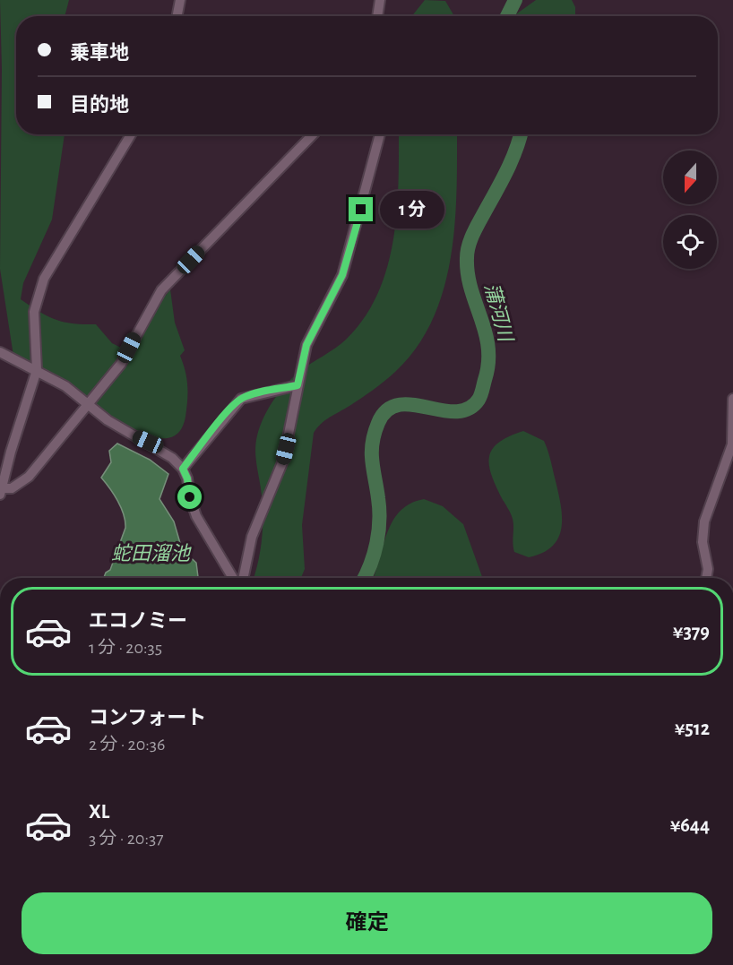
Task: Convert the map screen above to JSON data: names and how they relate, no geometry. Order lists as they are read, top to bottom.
{
  "water": ["蒲河川", "蛇田溜池"],
  "north": "bottom",
  "page": {
    "banner": ["乗車地", "目的地"],
    "bubble": "1 分",
    "list": [
      {
        "name": "エコノミー",
        "note": "1 分 · 20:35",
        "value": "¥379"
      },
      {
        "name": "コンフォート",
        "note": "2 分 · 20:36",
        "value": "¥512"
      },
      {
        "name": "XL",
        "note": "3 分 · 20:37",
        "value": "¥644"
      }
    ],
    "buttons": "確定"
  }
}
